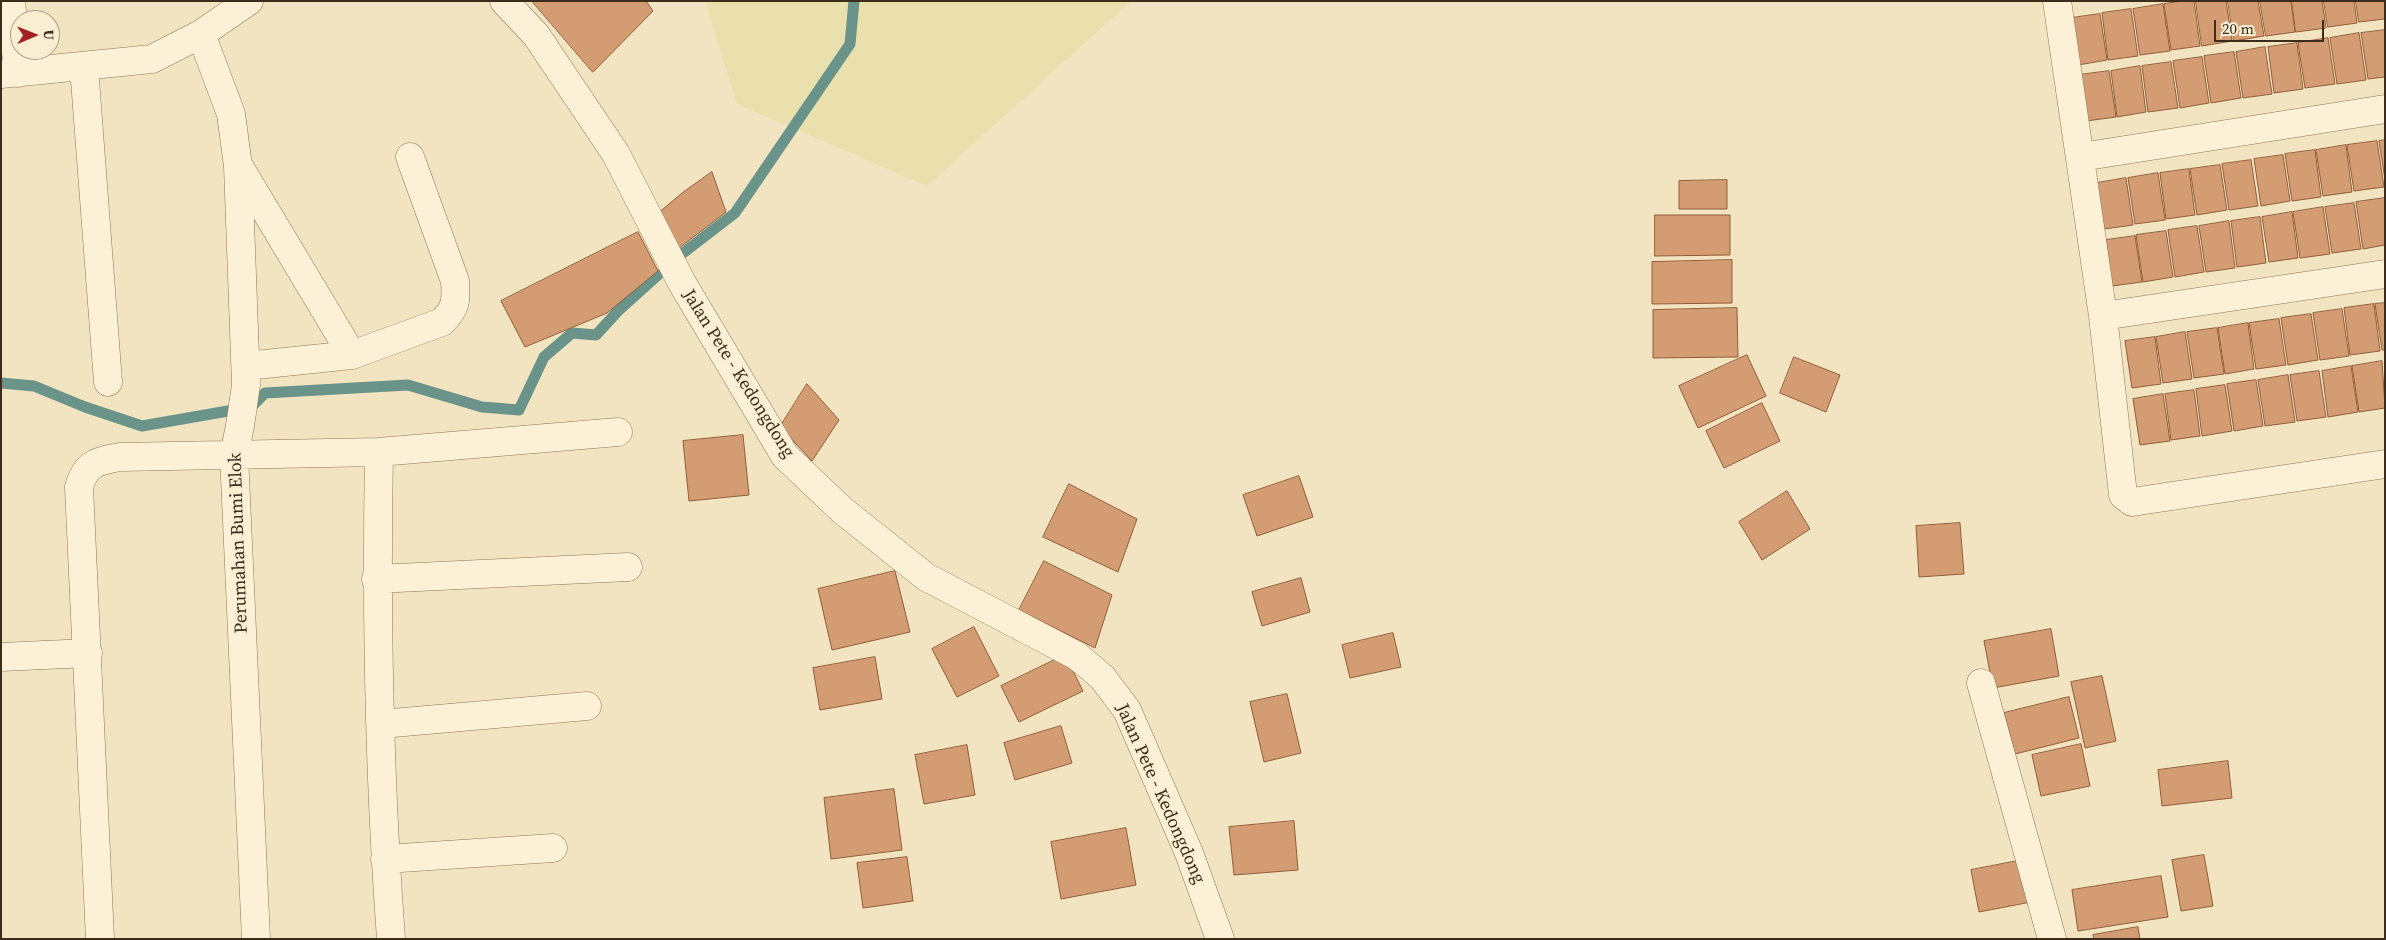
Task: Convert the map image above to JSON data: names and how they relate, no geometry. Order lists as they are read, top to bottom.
{
  "streets": {
    "street": ["Jalan Pete - Kedongdong", "Perumahan Bumi Elok"]
  },
  "scale_bar": "20 m",
  "north": "right"
}
